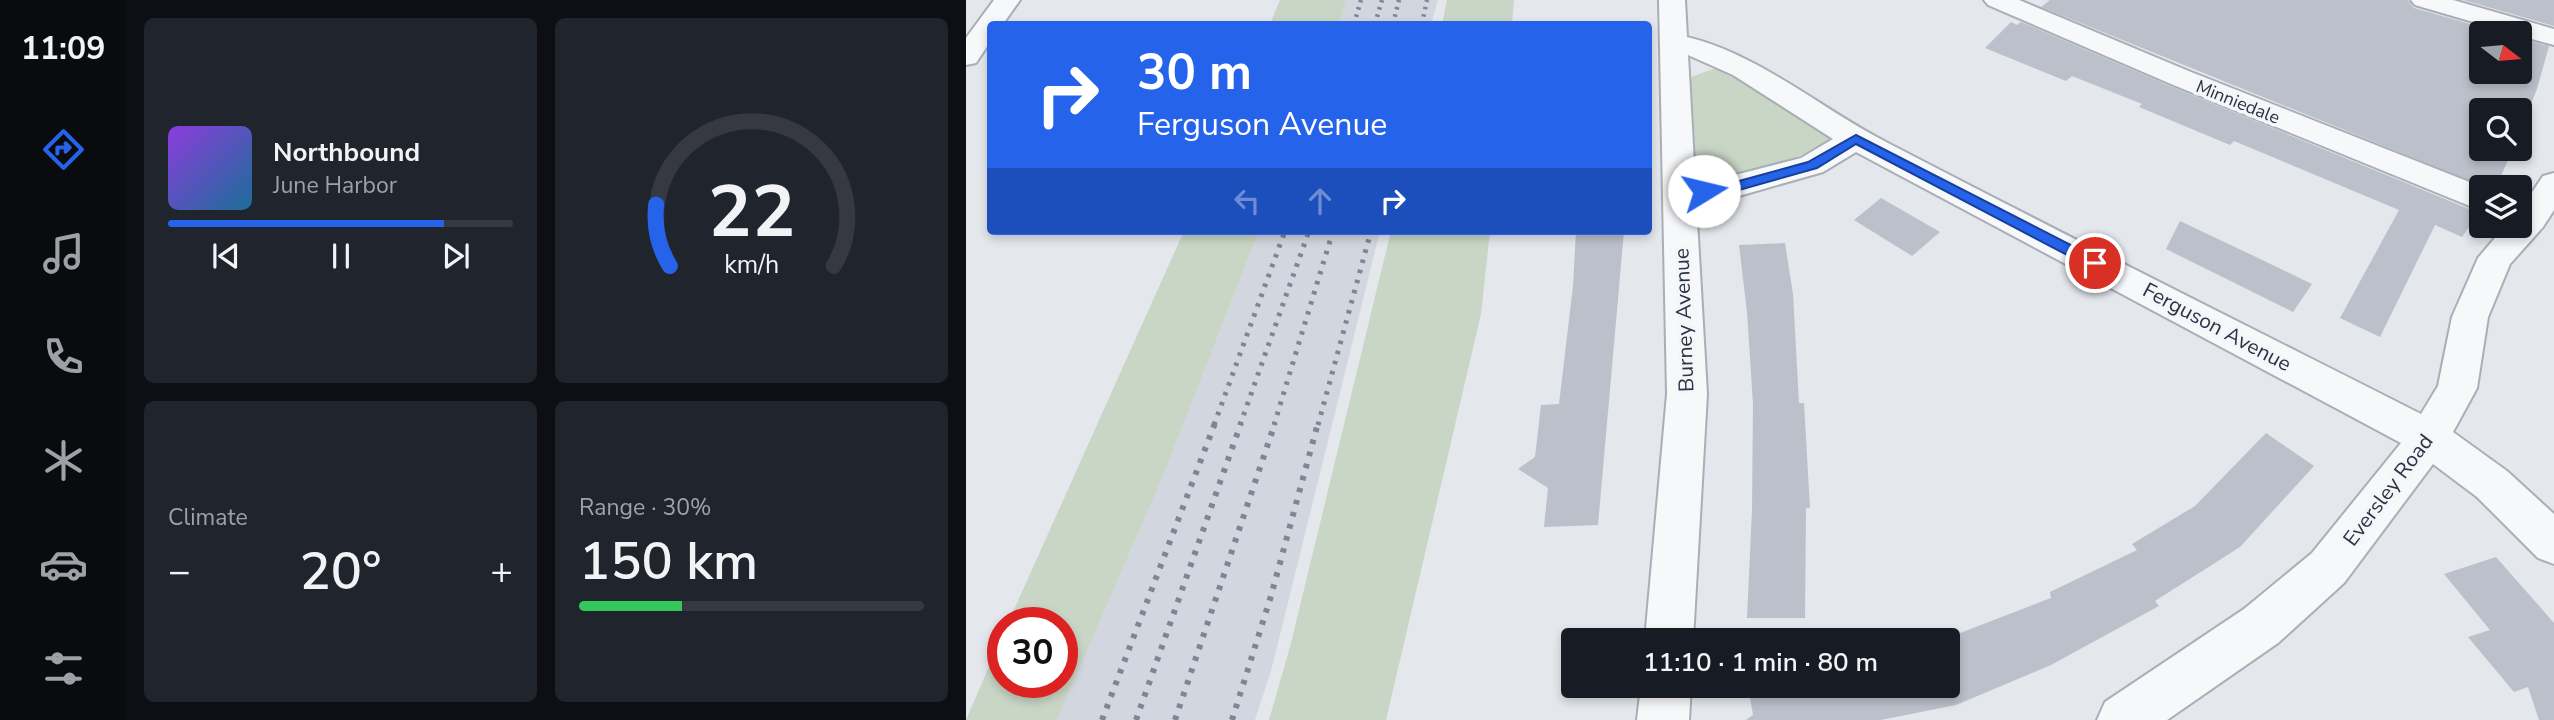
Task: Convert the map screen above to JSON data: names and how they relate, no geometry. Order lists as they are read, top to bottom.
{
  "streets": {
    "street": [
      "Minniedale",
      "Burney Avenue",
      "Ferguson Avenue",
      "Eversley Road"
    ]
  },
  "crossings": [
    ["Burney Avenue", "Ferguson Avenue"],
    ["Ferguson Avenue", "Eversley Road"]
  ],
  "north": "right",
  "page": {
    "tabs": "11:09",
    "turn": ["30 m", "Ferguson Avenue"],
    "song": ["Northbound", "June Harbor"],
    "tile": [
      "Climate",
      ["Range · 30%", "150 km"]
    ],
    "heat": ["−", "20°", "+"],
    "limit": "30",
    "trip": "11:10 · 1 min · 80 m",
    "gauge": ["22", "km/h"]
  }
}
